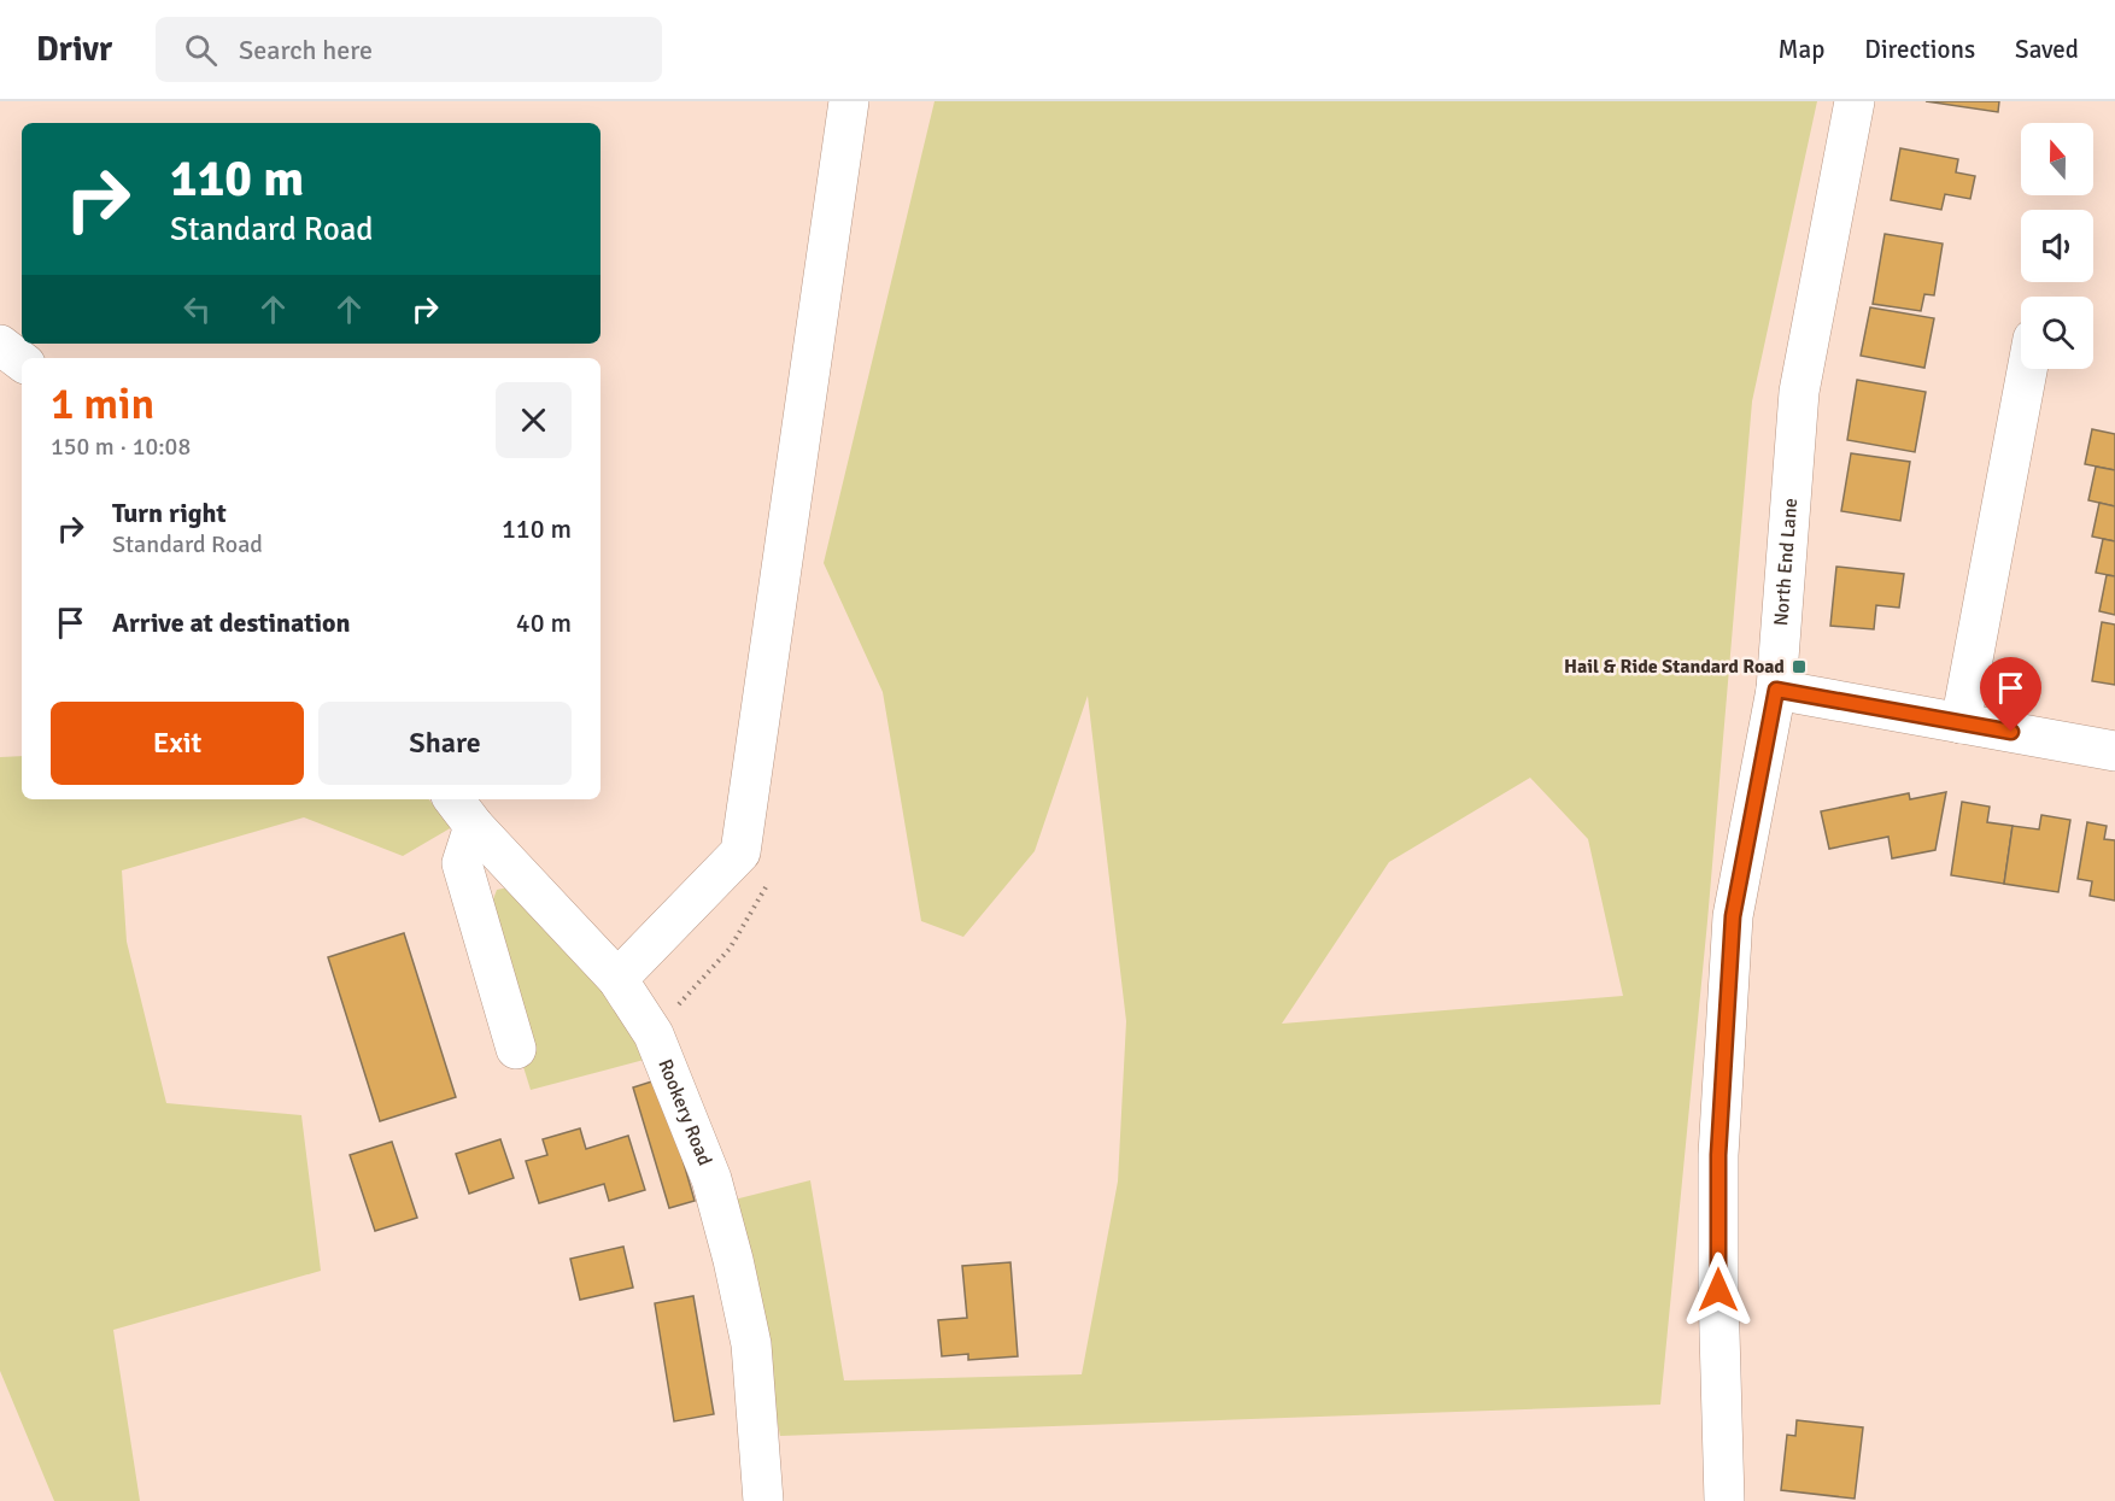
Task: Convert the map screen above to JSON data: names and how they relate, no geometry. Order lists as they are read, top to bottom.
{
  "streets": {
    "street": ["North End Lane", "Rookery Road"]
  },
  "places": {
    "transit": ["Hail & Ride Standard Road"]
  },
  "north": "top",
  "page": {
    "header": "Drivr",
    "search": "Search here",
    "nav": ["Map", "Directions", "Saved"],
    "turn": ["110 m", "Standard Road"],
    "heading": ["1 min", "150 m · 10:08"],
    "list": [
      {
        "name": "Turn right",
        "note": "Standard Road",
        "value": "110 m"
      },
      {
        "name": "Arrive at destination",
        "value": "40 m"
      }
    ],
    "buttons": ["Exit", "Share"]
  }
}
